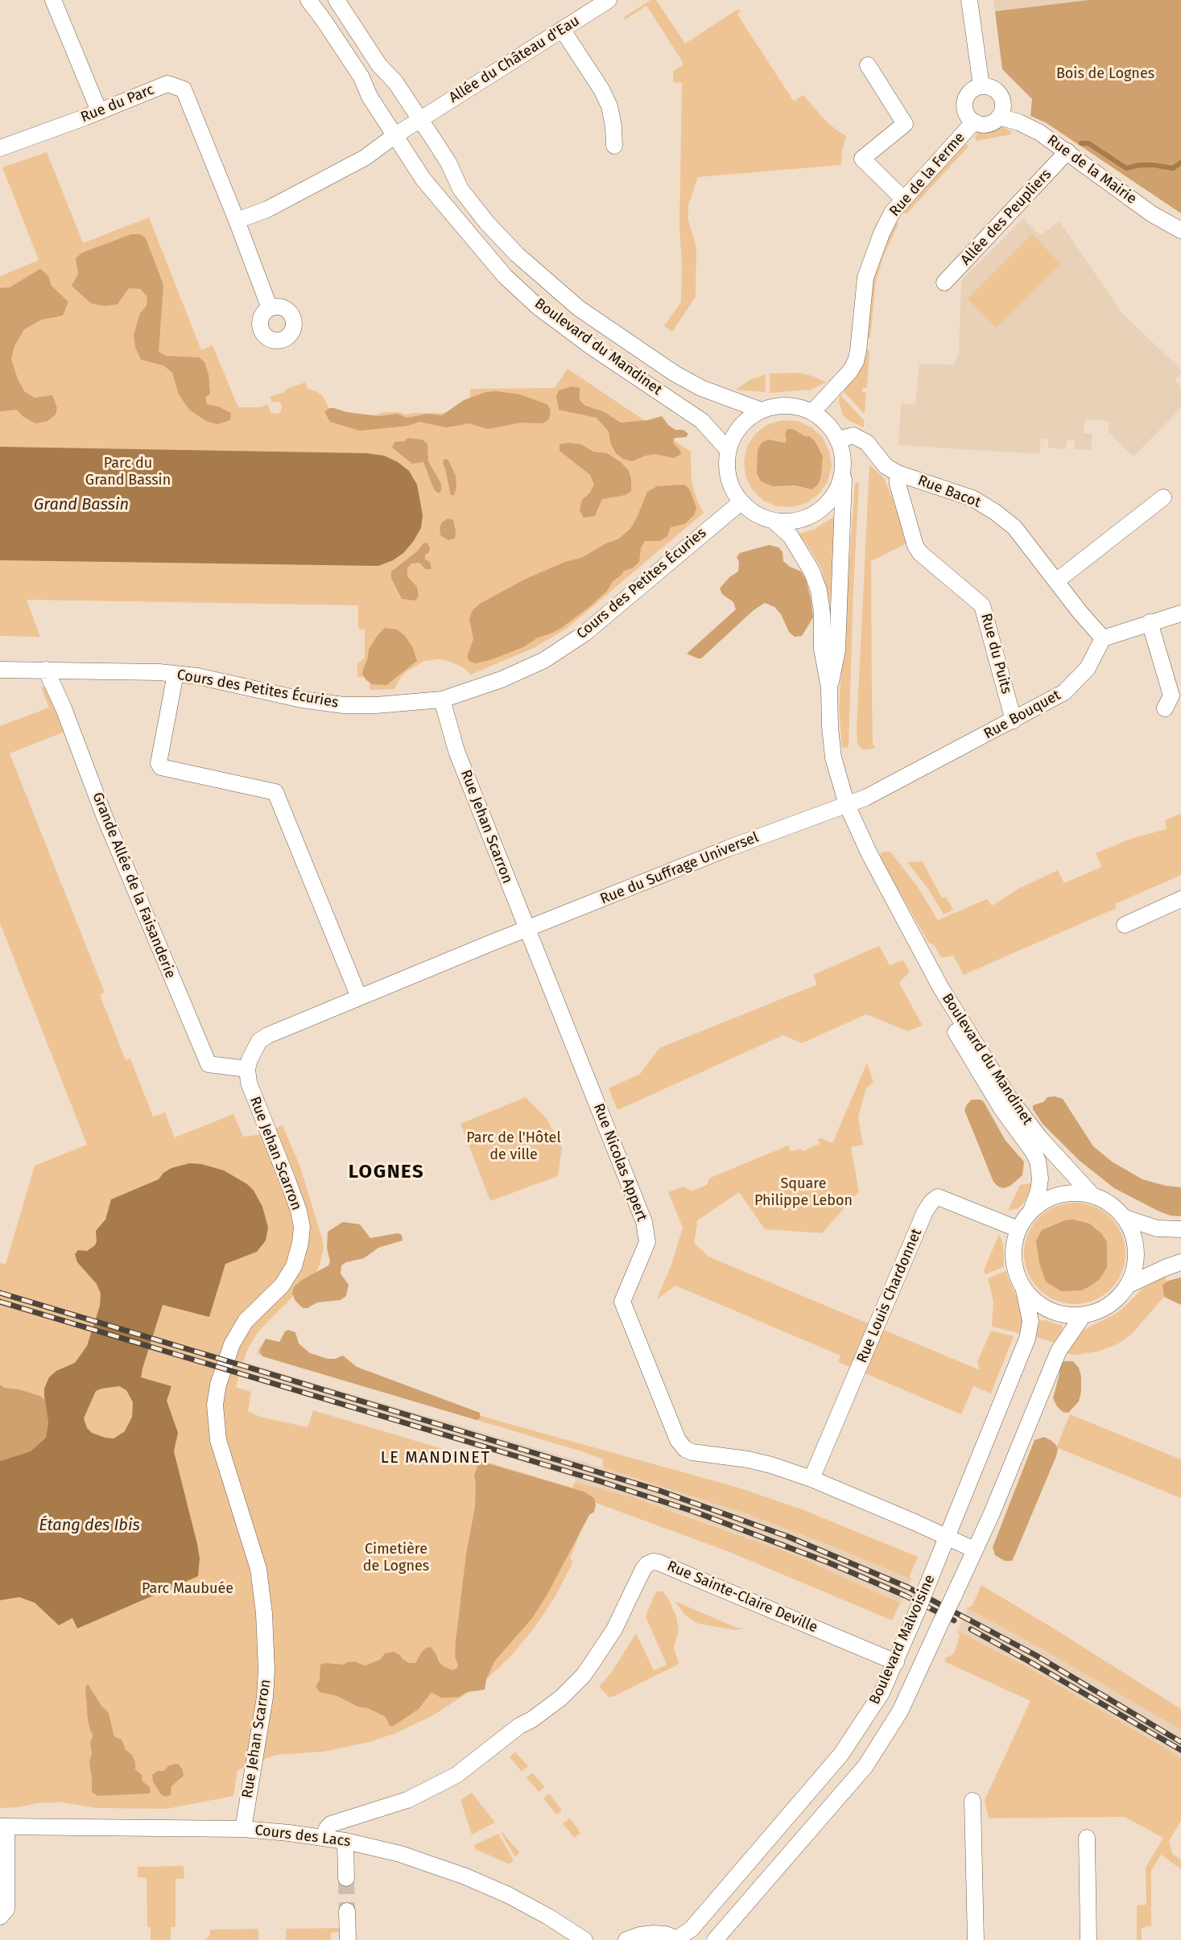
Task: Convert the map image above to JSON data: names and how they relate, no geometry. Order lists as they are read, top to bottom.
{
  "streets": {
    "street": [
      "Allée du Château d'Eau",
      "Rue du Parc",
      "Rue de la Mairie",
      "Rue de la Ferme",
      "Allée des Peupliers",
      "Boulevard du Mandinet",
      "Rue Bacot",
      "Cours des Petites Écuries",
      "Rue du Puits",
      "Rue Bouquet",
      "Rue Jehan Scarron",
      "Rue du Suffrage Universel",
      "Grande Allée de la Faisanderie",
      "Rue Nicolas Appert",
      "Rue Louis Chardonnet",
      "Rue Sainte-Claire Deville",
      "Boulevard Malvoisine",
      "Cours des Lacs"
    ]
  },
  "crossings": [
    ["Allée du Château d'Eau", "Boulevard du Mandinet"],
    ["Rue de la Mairie", "Rue de la Ferme"],
    ["Rue de la Mairie", "Allée des Peupliers"],
    ["Rue de la Ferme", "Boulevard du Mandinet"],
    ["Rue de la Ferme", "Rue Bacot"],
    ["Rue de la Ferme", "Cours des Petites Écuries"],
    ["Boulevard du Mandinet", "Rue Bacot"],
    ["Boulevard du Mandinet", "Cours des Petites Écuries"],
    ["Boulevard du Mandinet", "Rue Bouquet"],
    ["Boulevard du Mandinet", "Rue du Suffrage Universel"],
    ["Boulevard du Mandinet", "Rue Louis Chardonnet"],
    ["Boulevard du Mandinet", "Boulevard Malvoisine"],
    ["Rue Bacot", "Cours des Petites Écuries"],
    ["Rue Bacot", "Rue du Puits"],
    ["Rue Bacot", "Rue Bouquet"],
    ["Cours des Petites Écuries", "Rue Jehan Scarron"],
    ["Cours des Petites Écuries", "Grande Allée de la Faisanderie"],
    ["Rue du Puits", "Rue Bouquet"],
    ["Rue Bouquet", "Rue du Suffrage Universel"],
    ["Rue Jehan Scarron", "Rue du Suffrage Universel"],
    ["Rue Jehan Scarron", "Grande Allée de la Faisanderie"],
    ["Rue Jehan Scarron", "Rue Nicolas Appert"],
    ["Rue Jehan Scarron", "Cours des Lacs"],
    ["Rue du Suffrage Universel", "Rue Nicolas Appert"],
    ["Rue Nicolas Appert", "Rue Louis Chardonnet"],
    ["Rue Louis Chardonnet", "Boulevard Malvoisine"],
    ["Rue Sainte-Claire Deville", "Boulevard Malvoisine"],
    ["Rue Sainte-Claire Deville", "Cours des Lacs"]
  ],
  "districts": ["LOGNES", "LE MANDINET"],
  "water": ["Grand Bassin", "Étang des Ibis"],
  "parks": [
    "Bois de Lognes",
    "Parc du Grand Bassin",
    "Parc de l'Hôtel de ville",
    "Square Philippe Lebon",
    "Cimetière de Lognes",
    "Parc Maubuée"
  ]
}
